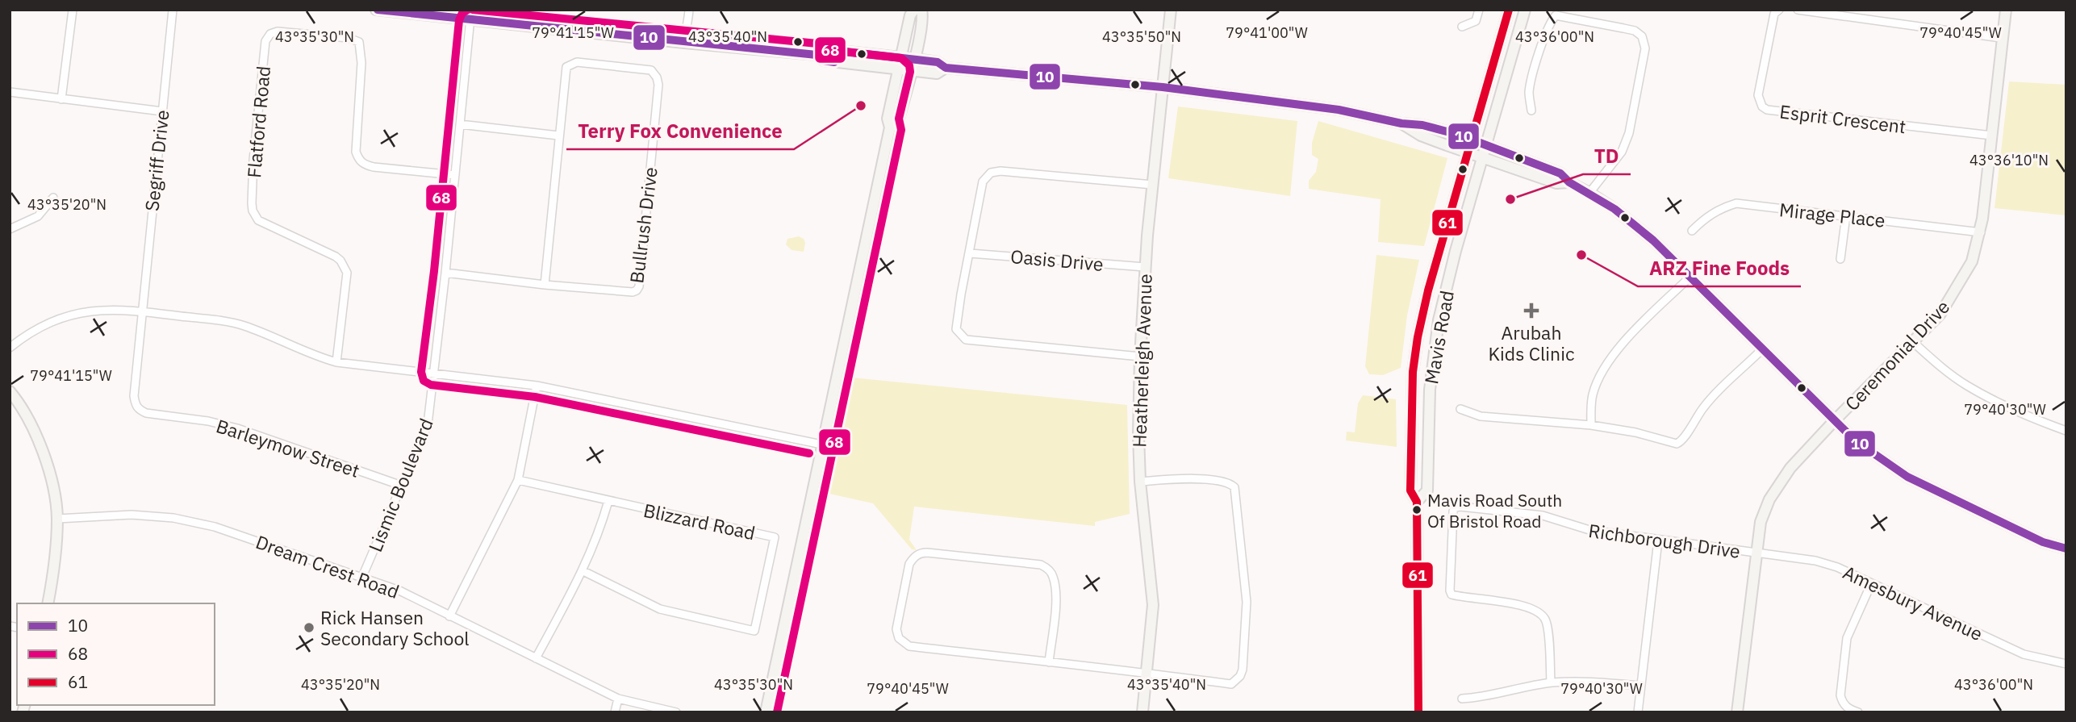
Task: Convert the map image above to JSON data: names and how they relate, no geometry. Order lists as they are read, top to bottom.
{
  "streets": {
    "street": [
      "Esprit Crescent",
      "Flatford Road",
      "Segriff Drive",
      "Mirage Place",
      "Bullrush Drive",
      "Oasis Drive",
      "Mavis Road",
      "Ceremonial Drive",
      "Heatherleigh Avenue",
      "Barleymow Street",
      "Lismic Boulevard",
      "Blizzard Road",
      "Richborough Drive",
      "Dream Crest Road",
      "Amesbury Avenue"
    ]
  },
  "crossings": [
    ["Esprit Crescent", "Ceremonial Drive"],
    ["Flatford Road", "Lismic Boulevard"],
    ["Segriff Drive", "Barleymow Street"],
    ["Mirage Place", "Ceremonial Drive"],
    ["Bullrush Drive", "Lismic Boulevard"],
    ["Oasis Drive", "Heatherleigh Avenue"],
    ["Ceremonial Drive", "Richborough Drive"],
    ["Ceremonial Drive", "Amesbury Avenue"],
    ["Barleymow Street", "Lismic Boulevard"],
    ["Lismic Boulevard", "Dream Crest Road"],
    ["Richborough Drive", "Amesbury Avenue"]
  ],
  "places": {
    "other": [
      "Terry Fox Convenience",
      "TD",
      "ARZ Fine Foods",
      "Mavis Road South Of Bristol Road",
      "Rick Hansen Secondary School"
    ],
    "health": ["Arubah Kids Clinic"]
  },
  "lines": ["transit line 10", "transit line 68", "transit line 61"],
  "legend": ["10", "68", "61"],
  "coordinates": [
    "79°41'15\"W",
    "79°41'00\"W",
    "79°40'45\"W",
    "43°35'30\"N",
    "43°35'40\"N",
    "43°36'00\"N",
    "43°35'50\"N",
    "43°36'10\"N",
    "43°35'20\"N",
    "79°40'30\"W"
  ]
}
